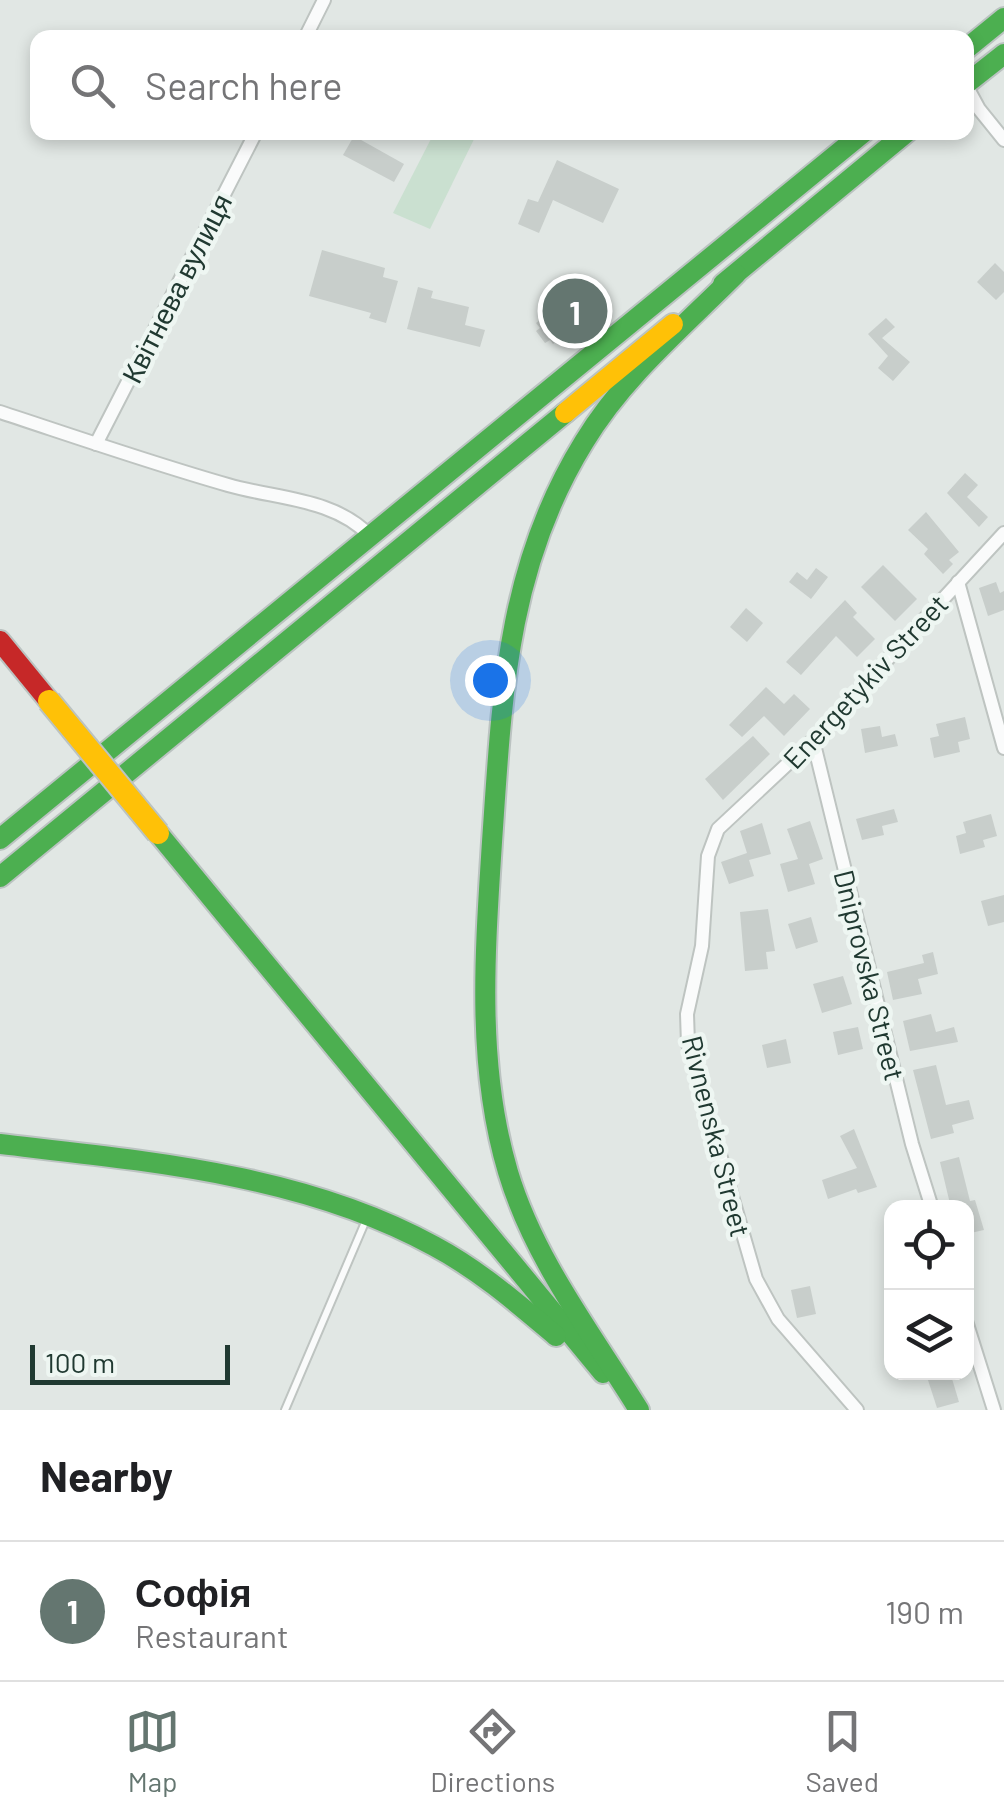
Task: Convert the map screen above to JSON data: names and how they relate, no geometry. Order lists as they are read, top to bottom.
{
  "streets": {
    "street": [
      "Квітнева вулиця",
      "Energetykiv Street",
      "Dniprovska Street",
      "Rivnenska Street"
    ]
  },
  "crossings": [
    ["Energetykiv Street", "Dniprovska Street"],
    ["Energetykiv Street", "Rivnenska Street"]
  ],
  "scale_bar": "100 m",
  "page": {
    "search": "Search here",
    "pins": "1",
    "scale": "100 m",
    "heading": "Nearby",
    "list": [
      {
        "mark": "1",
        "name": "Софія",
        "note": "Restaurant",
        "value": "190 m"
      }
    ],
    "nav": ["Map", "Directions", "Saved"]
  }
}
